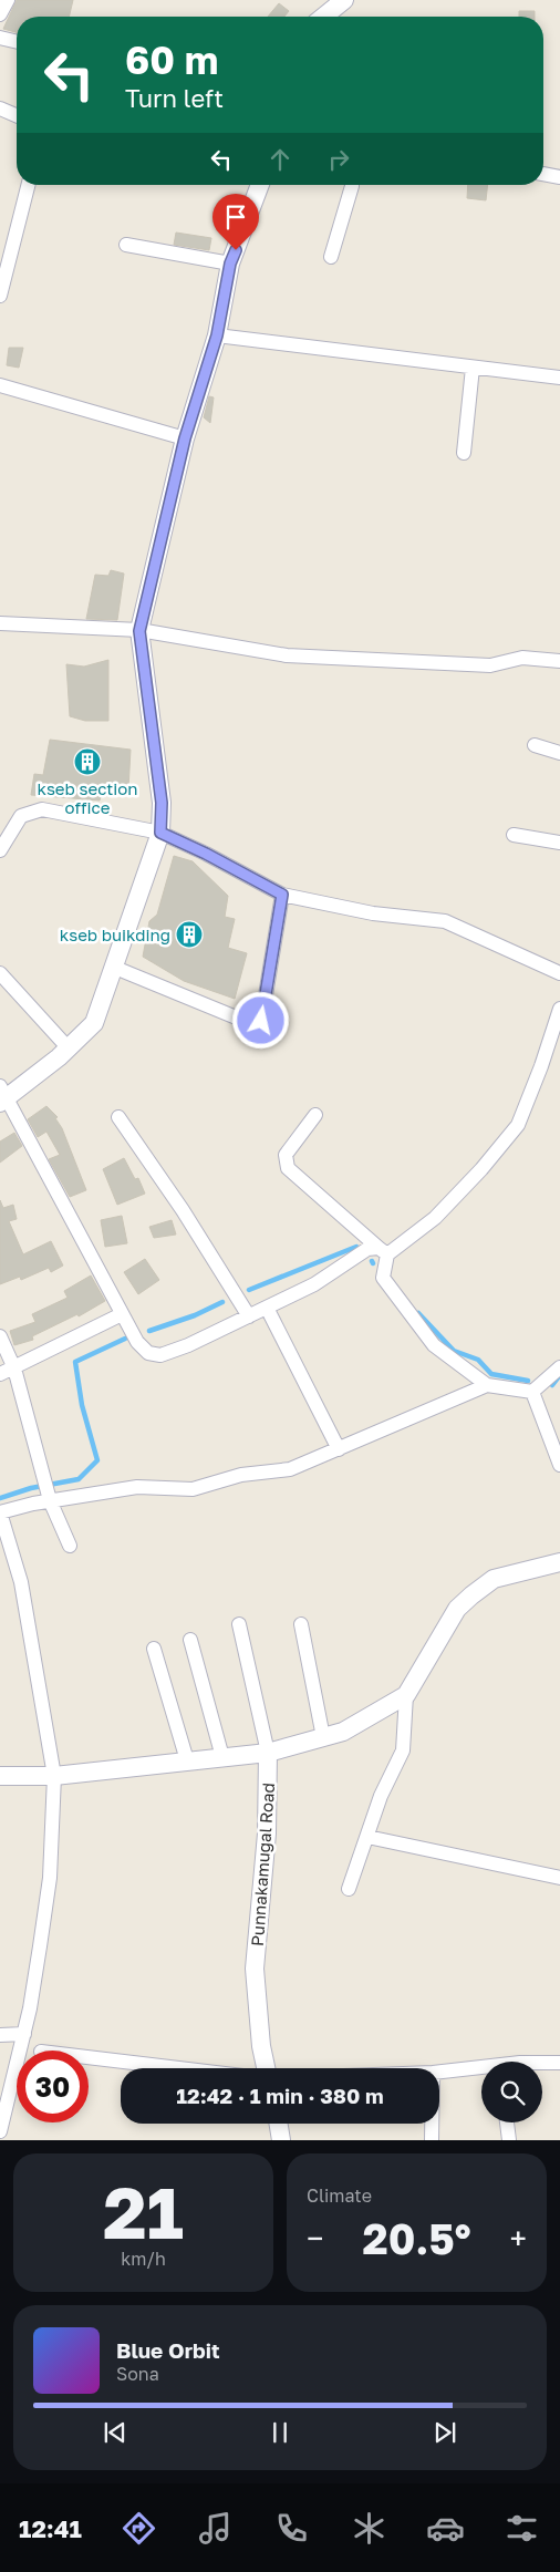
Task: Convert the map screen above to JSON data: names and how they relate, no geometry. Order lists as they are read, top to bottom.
{
  "streets": {
    "street": ["Punnakamugal Road"]
  },
  "places": {
    "building": ["kseb section office", "kseb buikding"]
  },
  "page": {
    "turn": ["60 m", "Turn left"],
    "limit": "30",
    "trip": "12:42 · 1 min · 380 m",
    "tile": [
      ["21", "km/h"],
      "Climate"
    ],
    "heat": ["−", "20.5°", "+"],
    "song": ["Blue Orbit", "Sona"],
    "tabs": "12:41"
  }
}
